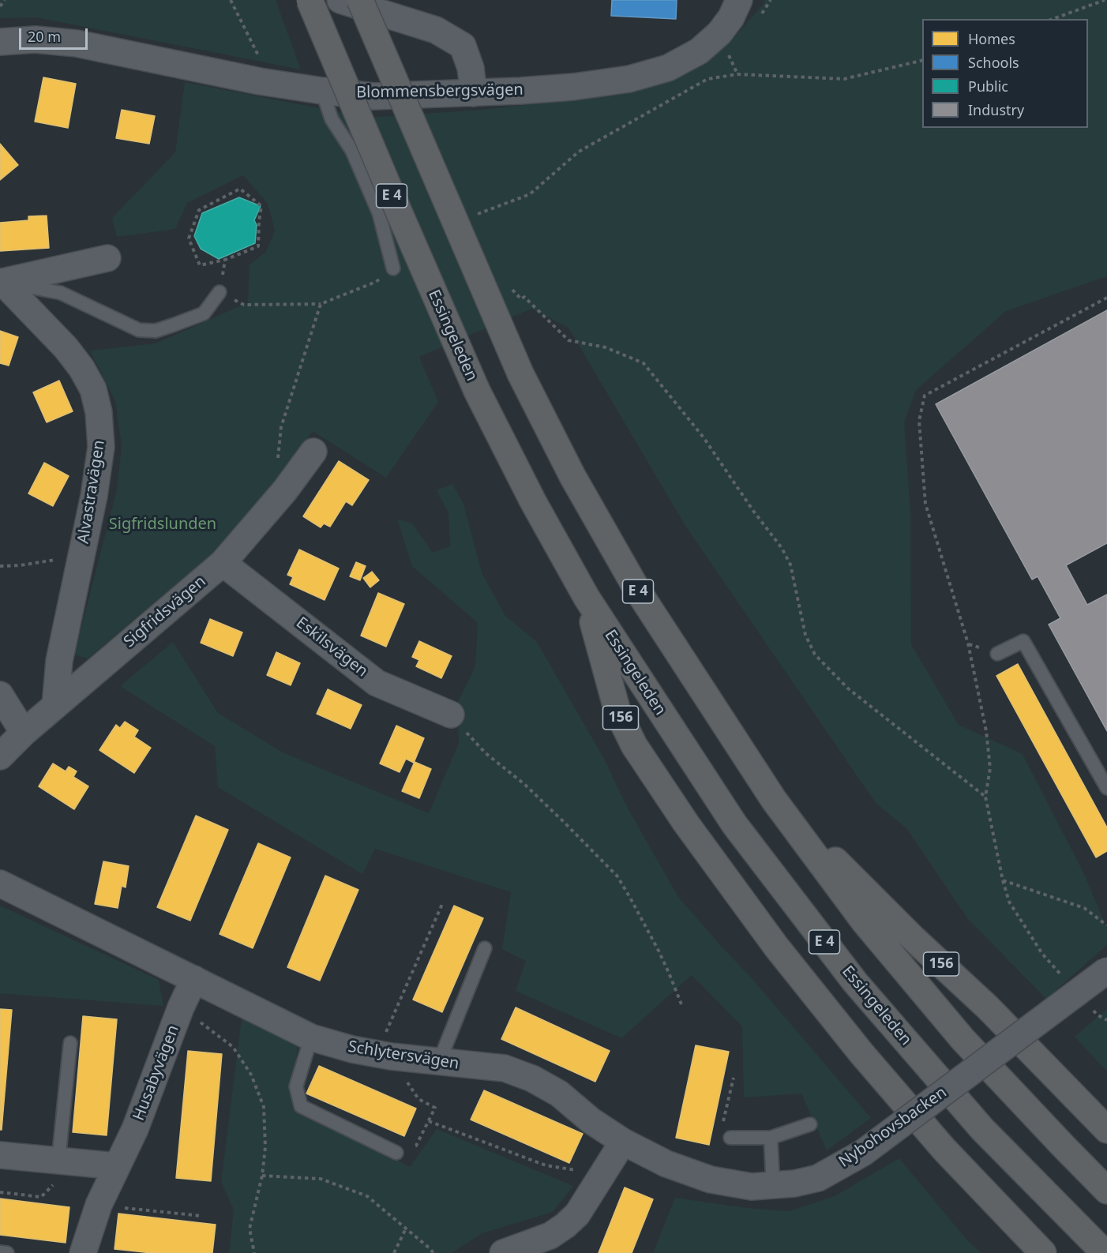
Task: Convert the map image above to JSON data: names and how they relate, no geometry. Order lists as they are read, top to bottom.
{
  "streets": {
    "highway": ["E 4", "Essingeleden", "156"],
    "street": [
      "Blommensbergsvägen",
      "Alvastravägen",
      "Sigfridsvägen",
      "Eskilsvägen",
      "Schlytersvägen",
      "Husabyvägen",
      "Nybohovsbacken"
    ]
  },
  "crossings": [
    ["E 4", "156"],
    ["Essingeleden", "156"],
    ["Alvastravägen", "Sigfridsvägen"],
    ["Sigfridsvägen", "Eskilsvägen"],
    ["Schlytersvägen", "Husabyvägen"],
    ["Schlytersvägen", "Nybohovsbacken"]
  ],
  "parks": ["Sigfridslunden"],
  "legend": [
    "Homes",
    "Schools",
    "Public",
    "Industry"
  ],
  "scale_bar": "20 m"
}
